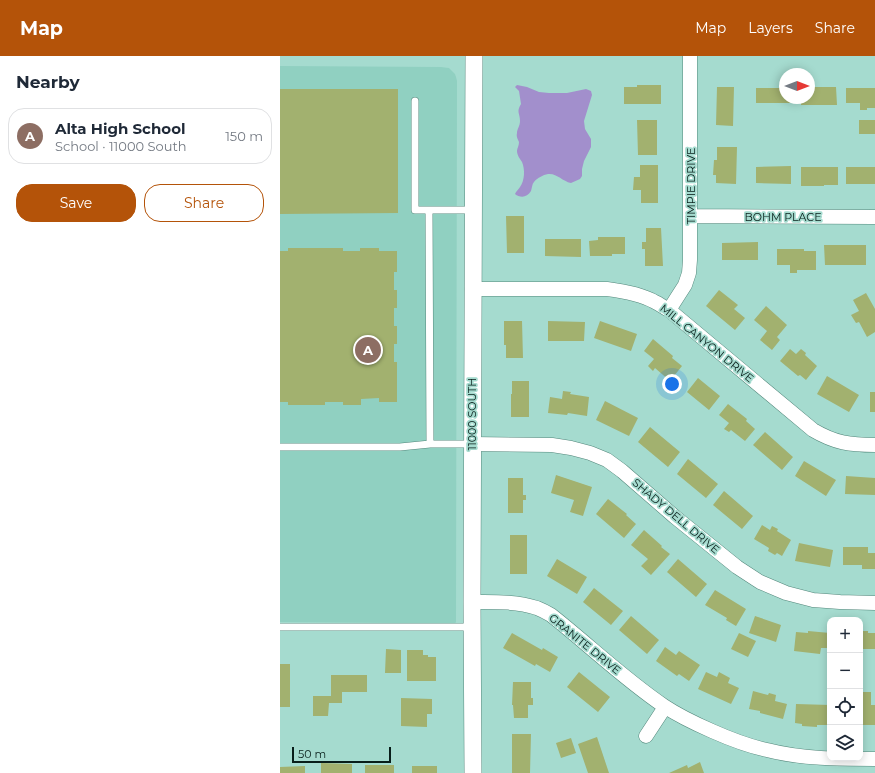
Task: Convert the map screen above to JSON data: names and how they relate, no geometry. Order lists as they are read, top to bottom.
{
  "streets": {
    "street": [
      "TIMPIE DRIVE",
      "BOHM PLACE",
      "MILL CANYON DRIVE",
      "11000 SOUTH",
      "SHADY DELL DRIVE",
      "GRANITE DRIVE"
    ]
  },
  "crossings": [
    ["TIMPIE DRIVE", "BOHM PLACE"],
    ["TIMPIE DRIVE", "MILL CANYON DRIVE"],
    ["MILL CANYON DRIVE", "11000 SOUTH"],
    ["11000 SOUTH", "SHADY DELL DRIVE"],
    ["11000 SOUTH", "GRANITE DRIVE"]
  ],
  "scale_bar": "50 m",
  "north": "right",
  "page": {
    "header": "Map",
    "nav": ["Map", "Layers", "Share"],
    "heading": "Nearby",
    "list": [
      {
        "mark": "A",
        "name": "Alta High School",
        "note": "School · 11000 South",
        "value": "150 m"
      }
    ],
    "buttons": ["Save", "Share"],
    "pins": "A",
    "map_buttons": ["+", "−"],
    "scale": "50 m"
  }
}
